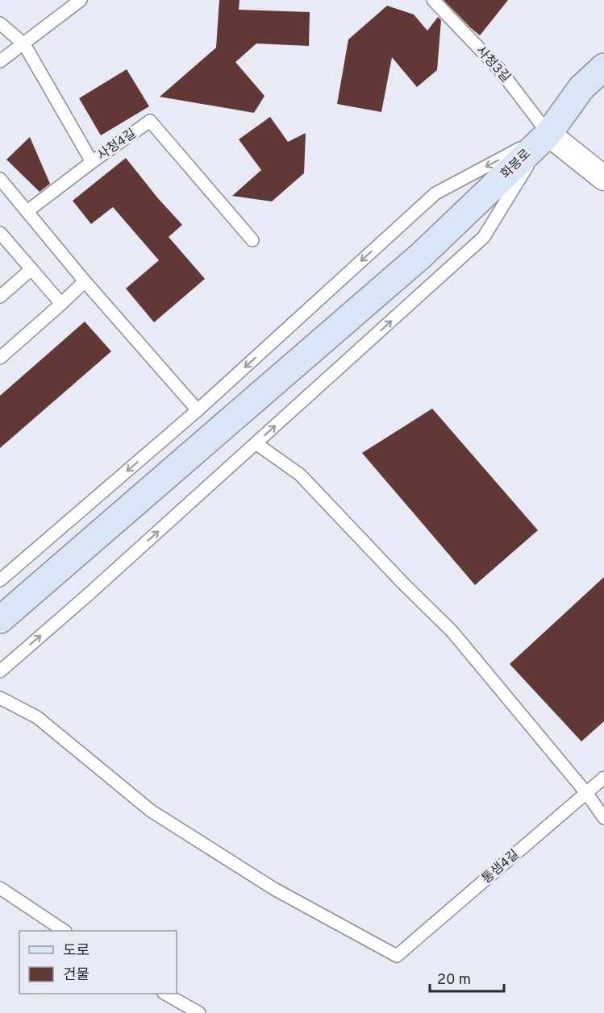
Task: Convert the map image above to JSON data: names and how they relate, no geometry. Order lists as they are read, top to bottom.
{
  "streets": {
    "street": ["화봉로"],
    "lane": ["사청3길", "사청4길", "통샘4길"]
  },
  "crossings": [
    ["사청3길", "화봉로"]
  ],
  "legend": ["도로", "건물"],
  "scale_bar": "20 m"
}
